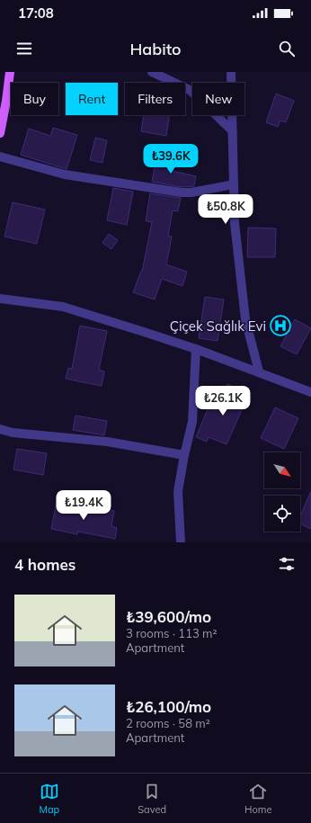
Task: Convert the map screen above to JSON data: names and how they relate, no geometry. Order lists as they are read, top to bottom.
{
  "places": {
    "hospital": ["Çiçek Sağlık Evi"]
  },
  "north": "bottom right",
  "page": {
    "status": "17:08",
    "header": "Habito",
    "chip": [
      "Buy",
      "Rent",
      "Filters",
      "New"
    ],
    "price": [
      "₺39.6K",
      "₺50.8K",
      "₺26.1K",
      "₺19.4K"
    ],
    "heading": "4 homes",
    "list": [
      {
        "name": "₺39,600/mo",
        "note": "3 rooms · 113 m² · Apartment"
      },
      {
        "name": "₺26,100/mo",
        "note": "2 rooms · 58 m² · Apartment"
      }
    ],
    "tabs": ["Map", "Saved", "Home"]
  }
}
